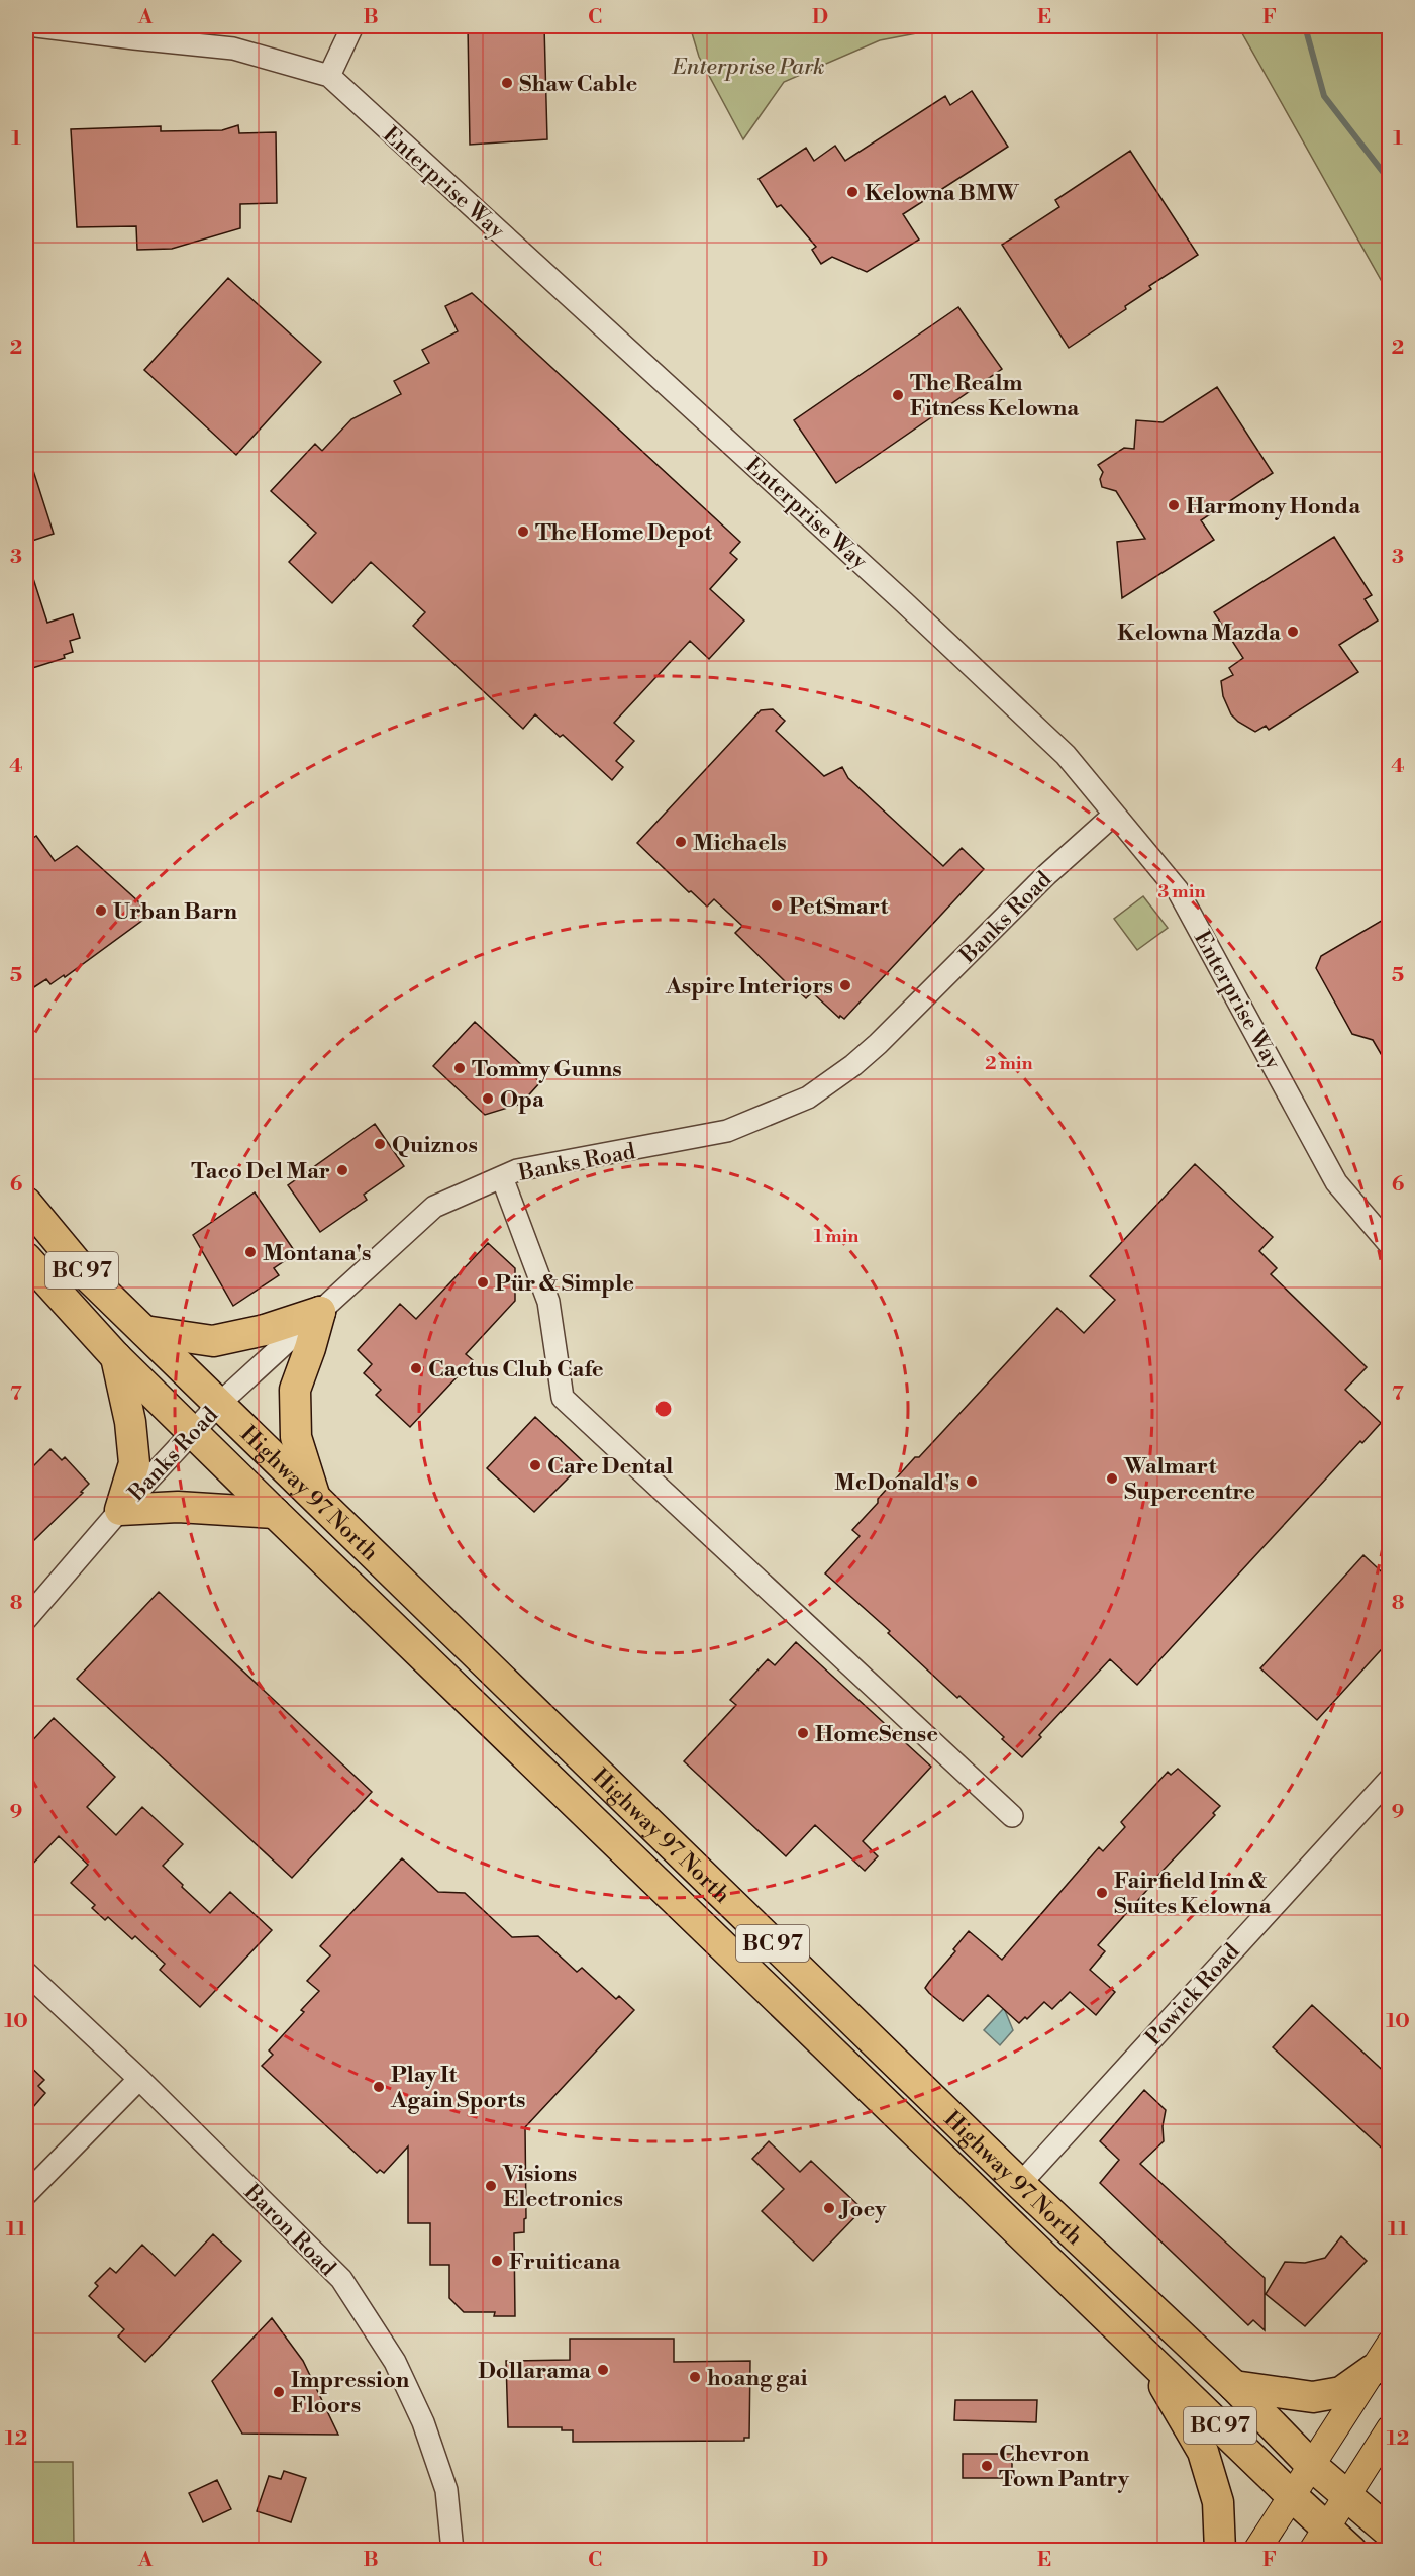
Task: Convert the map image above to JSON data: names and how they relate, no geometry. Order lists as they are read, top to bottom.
{
  "streets": {
    "highway": ["BC 97", "Highway 97 North"],
    "street": [
      "Enterprise Way",
      "Banks Road",
      "Powick Road",
      "Baron Road"
    ]
  },
  "crossings": [
    ["Enterprise Way", "Banks Road"],
    ["Banks Road", "Highway 97 North"],
    ["Highway 97 North", "Powick Road"]
  ],
  "parks": ["Enterprise Park"],
  "places": [
    "Shaw Cable",
    "Kelowna BMW",
    "The Realm Fitness Kelowna",
    "Harmony Honda",
    "The Home Depot",
    "Kelowna Mazda",
    "Michaels",
    "PetSmart",
    "Urban Barn",
    "Aspire Interiors",
    "Tommy Gunns",
    "Opa",
    "Quiznos",
    "Taco Del Mar",
    "Montana's",
    "Pür & Simple",
    "Cactus Club Cafe",
    "Care Dental",
    "Walmart Supercentre",
    "McDonald's",
    "HomeSense",
    "Fairfield Inn & Suites Kelowna",
    "Play It Again Sports",
    "Visions Electronics",
    "Joey",
    "Fruiticana",
    "Dollarama",
    "hoang gai",
    "Impression Floors",
    "Chevron Town Pantry"
  ],
  "grid": {
    "columns": [
      "A",
      "B",
      "C",
      "D",
      "E",
      "F"
    ],
    "rows": [
      "1",
      "2",
      "3",
      "4",
      "5",
      "6",
      "7",
      "8",
      "9",
      "10",
      "11",
      "12"
    ]
  },
  "rings": ["3 min", "2 min", "1 min"]
}
